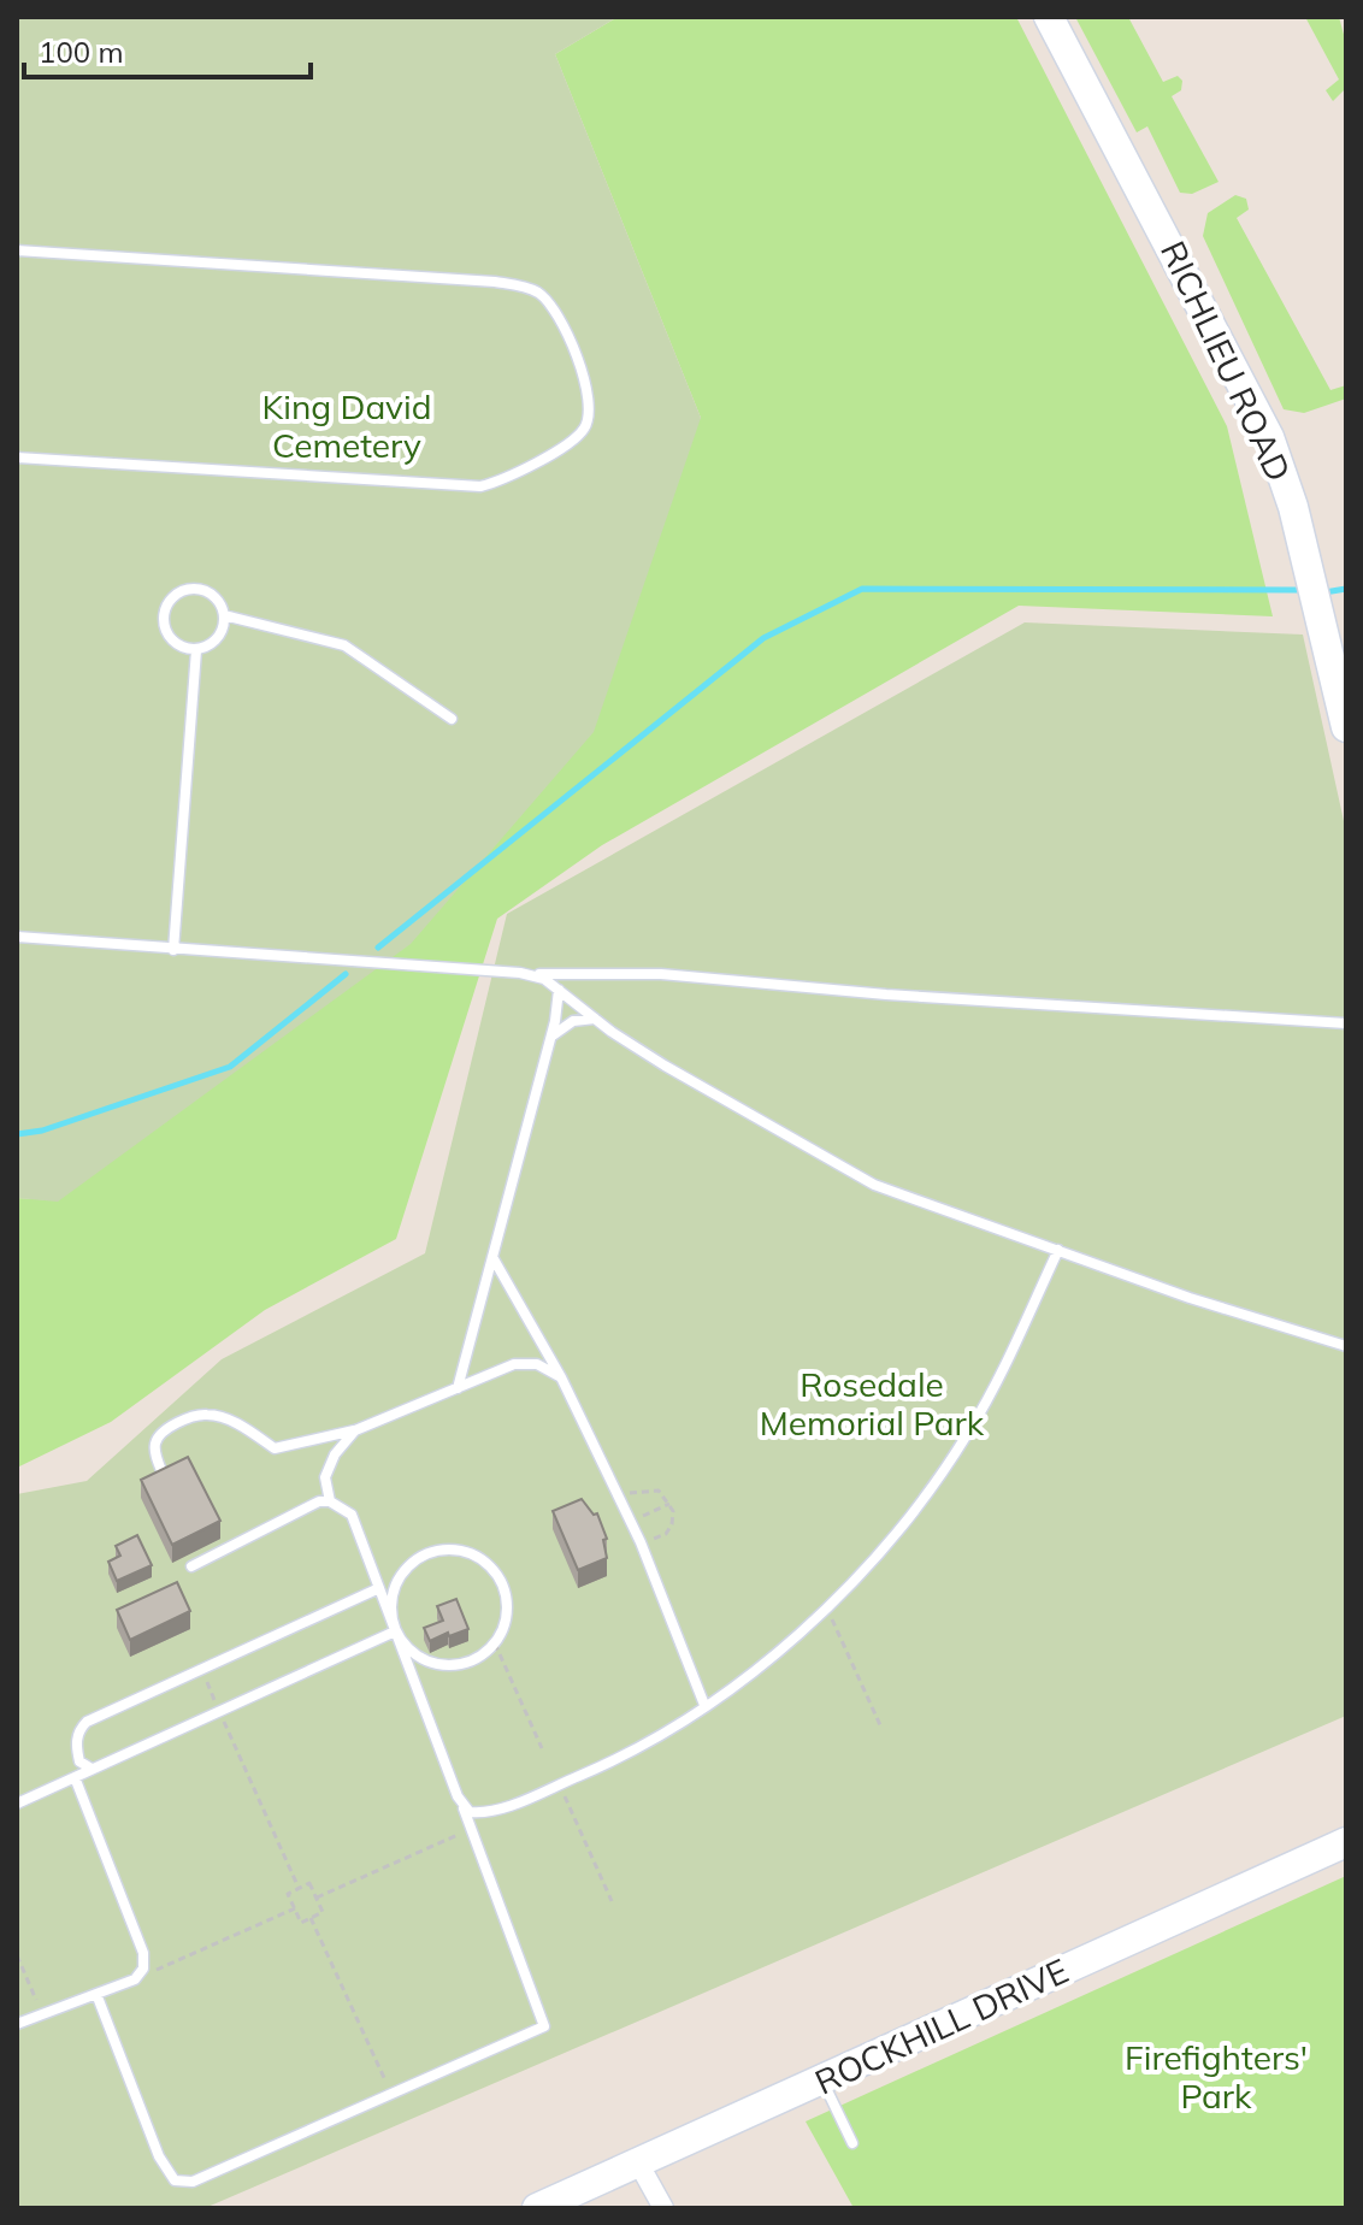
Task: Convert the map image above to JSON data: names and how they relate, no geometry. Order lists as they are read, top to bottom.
{
  "streets": {
    "street": ["RICHLIEU ROAD", "ROCKHILL DRIVE"]
  },
  "parks": ["King David Cemetery", "Rosedale Memorial Park", "Firefighters' Park"],
  "scale_bar": "100 m"
}
